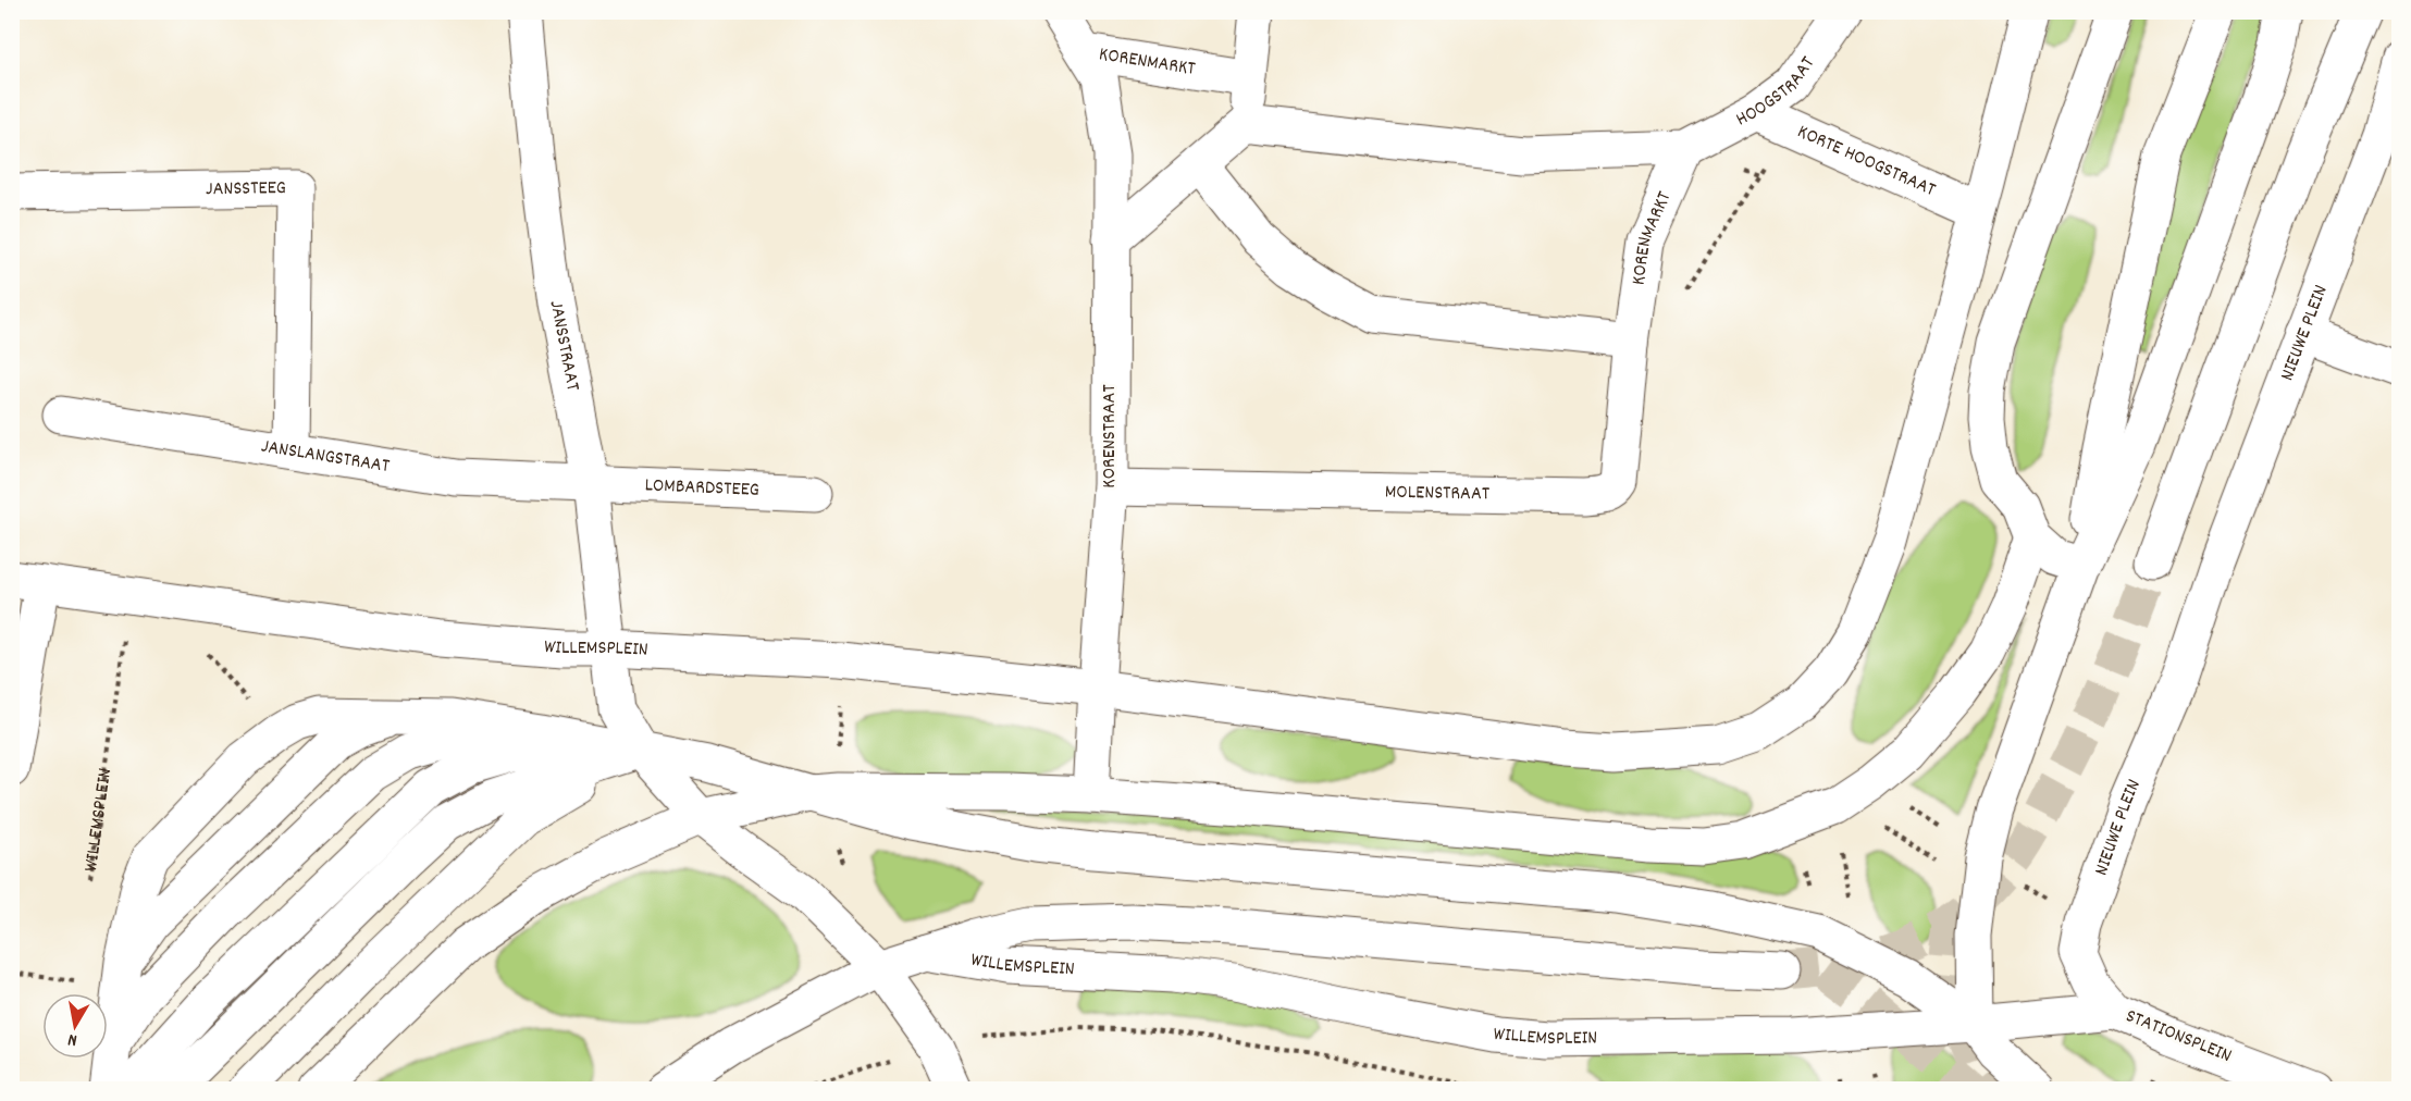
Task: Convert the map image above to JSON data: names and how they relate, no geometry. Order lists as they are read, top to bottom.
{
  "streets": {
    "street": [
      "KORENMARKT",
      "HOOGSTRAAT",
      "KORTE HOOGSTRAAT",
      "JANSSTEEG",
      "NIEUWE PLEIN",
      "JANSSTRAAT",
      "KORENSTRAAT",
      "JANSLANGSTRAAT",
      "LOMBARDSTEEG",
      "MOLENSTRAAT",
      "WILLEMSPLEIN",
      "STATIONSPLEIN"
    ]
  },
  "crossings": [
    ["KORENMARKT", "HOOGSTRAAT"],
    ["KORENMARKT", "KORENSTRAAT"],
    ["KORENMARKT", "MOLENSTRAAT"],
    ["HOOGSTRAAT", "KORTE HOOGSTRAAT"],
    ["KORTE HOOGSTRAAT", "WILLEMSPLEIN"],
    ["JANSSTEEG", "JANSLANGSTRAAT"],
    ["NIEUWE PLEIN", "STATIONSPLEIN"],
    ["JANSSTRAAT", "JANSLANGSTRAAT"],
    ["JANSSTRAAT", "LOMBARDSTEEG"],
    ["JANSSTRAAT", "WILLEMSPLEIN"],
    ["KORENSTRAAT", "MOLENSTRAAT"],
    ["KORENSTRAAT", "WILLEMSPLEIN"],
    ["JANSLANGSTRAAT", "LOMBARDSTEEG"]
  ],
  "north": "bottom"
}
